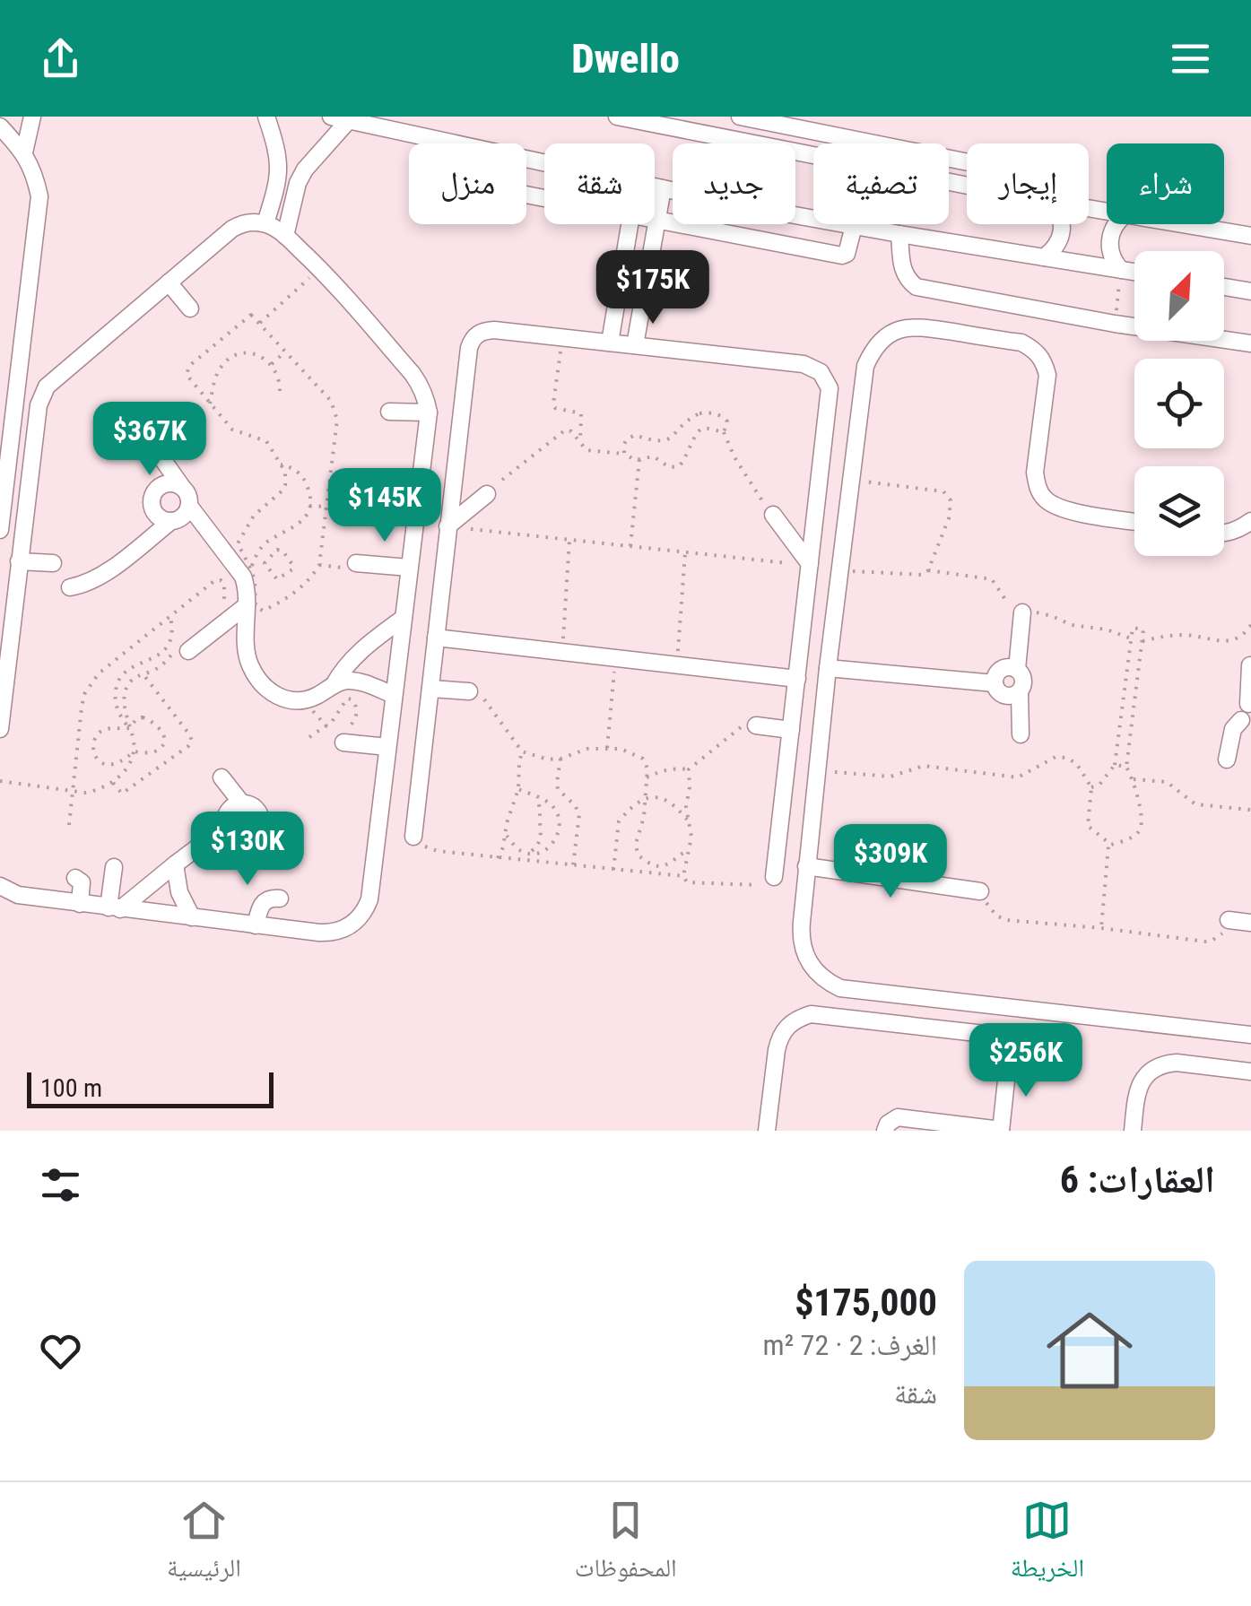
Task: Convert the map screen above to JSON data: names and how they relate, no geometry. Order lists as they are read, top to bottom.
{
  "scale_bar": "100 m",
  "north": "top right",
  "page": {
    "header": "Dwello",
    "chip": [
      "شراء",
      "إيجار",
      "تصفية",
      "جديد",
      "شقة",
      "منزل"
    ],
    "price": [
      "$175K",
      "$367K",
      "$145K",
      "$130K",
      "$309K",
      "$256K"
    ],
    "scale": "100 m",
    "heading": "العقارات: 6",
    "list": [
      {
        "name": "$175,000",
        "note": "الغرف: 2 · 72 m² · شقة"
      }
    ],
    "tabs": ["الخريطة", "المحفوظات", "الرئيسية"]
  }
}
